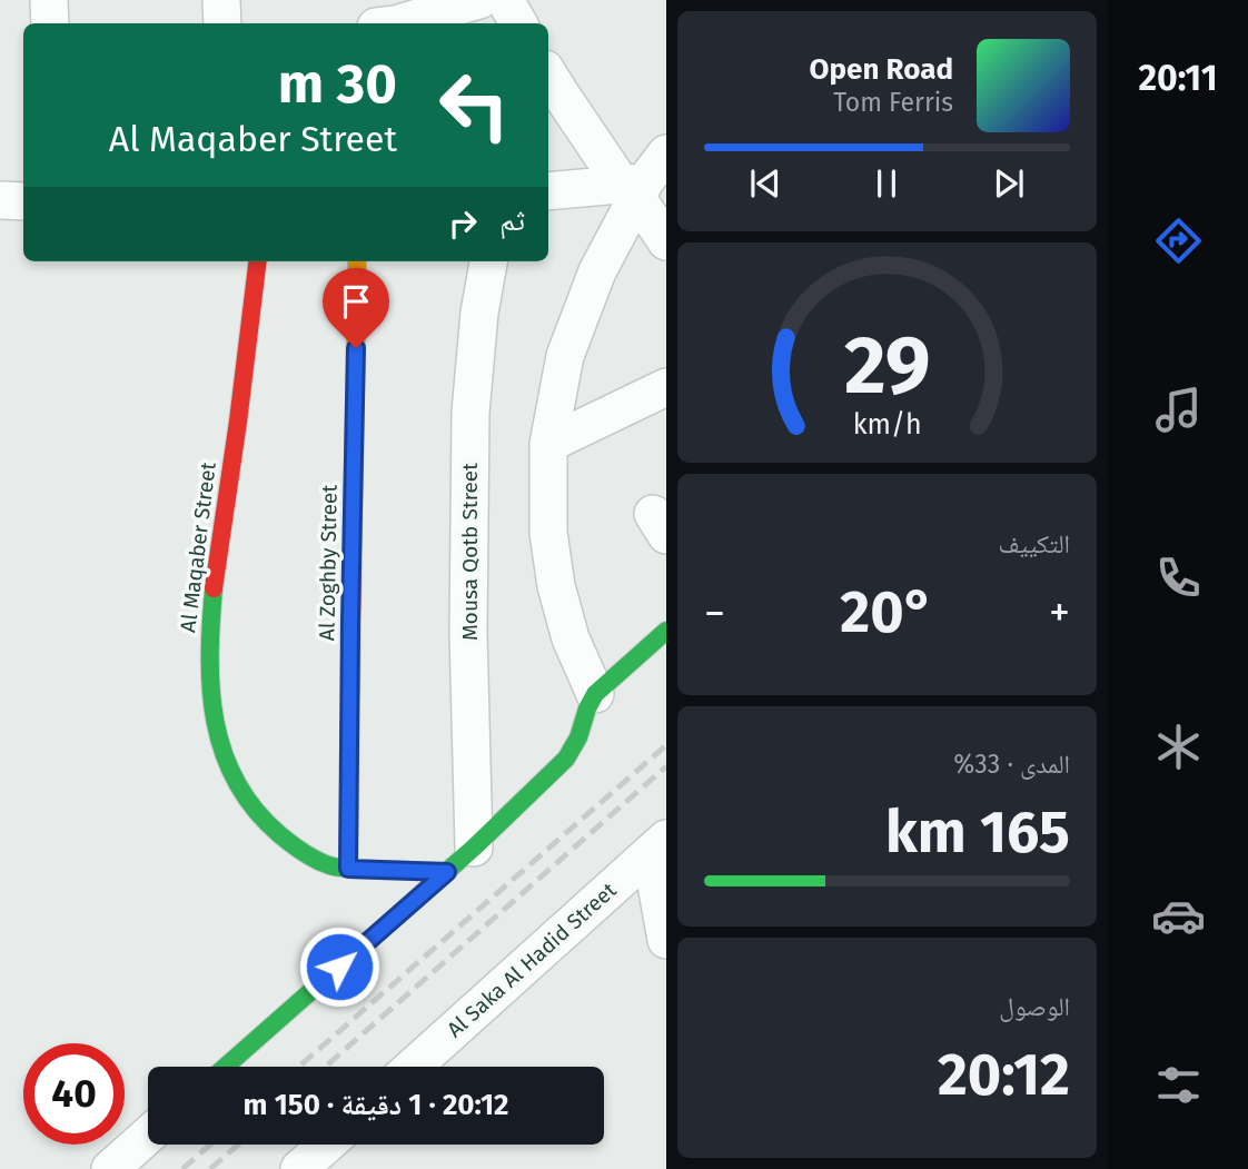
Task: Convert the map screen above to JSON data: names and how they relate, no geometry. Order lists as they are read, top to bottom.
{
  "streets": {
    "street": [
      "Al Maqaber Street",
      "Mousa Qotb Street",
      "Al Zoghby Street",
      "Al Saka Al Hadid Street"
    ]
  },
  "crossings": [
    ["Al Maqaber Street", "Al Zoghby Street"]
  ],
  "page": {
    "tabs": "20:11",
    "turn": ["30 m", "Al Maqaber Street"],
    "song": ["Open Road", "Tom Ferris"],
    "then": "ثم",
    "tile": [
      "التكييف",
      ["المدى · 33%", "165 km"],
      ["الوصول", "20:12"]
    ],
    "heat": ["−", "20°", "+"],
    "limit": "40",
    "trip": "20:12 · 1 دقيقة · 150 m",
    "gauge": ["29", "km/h"]
  }
}
